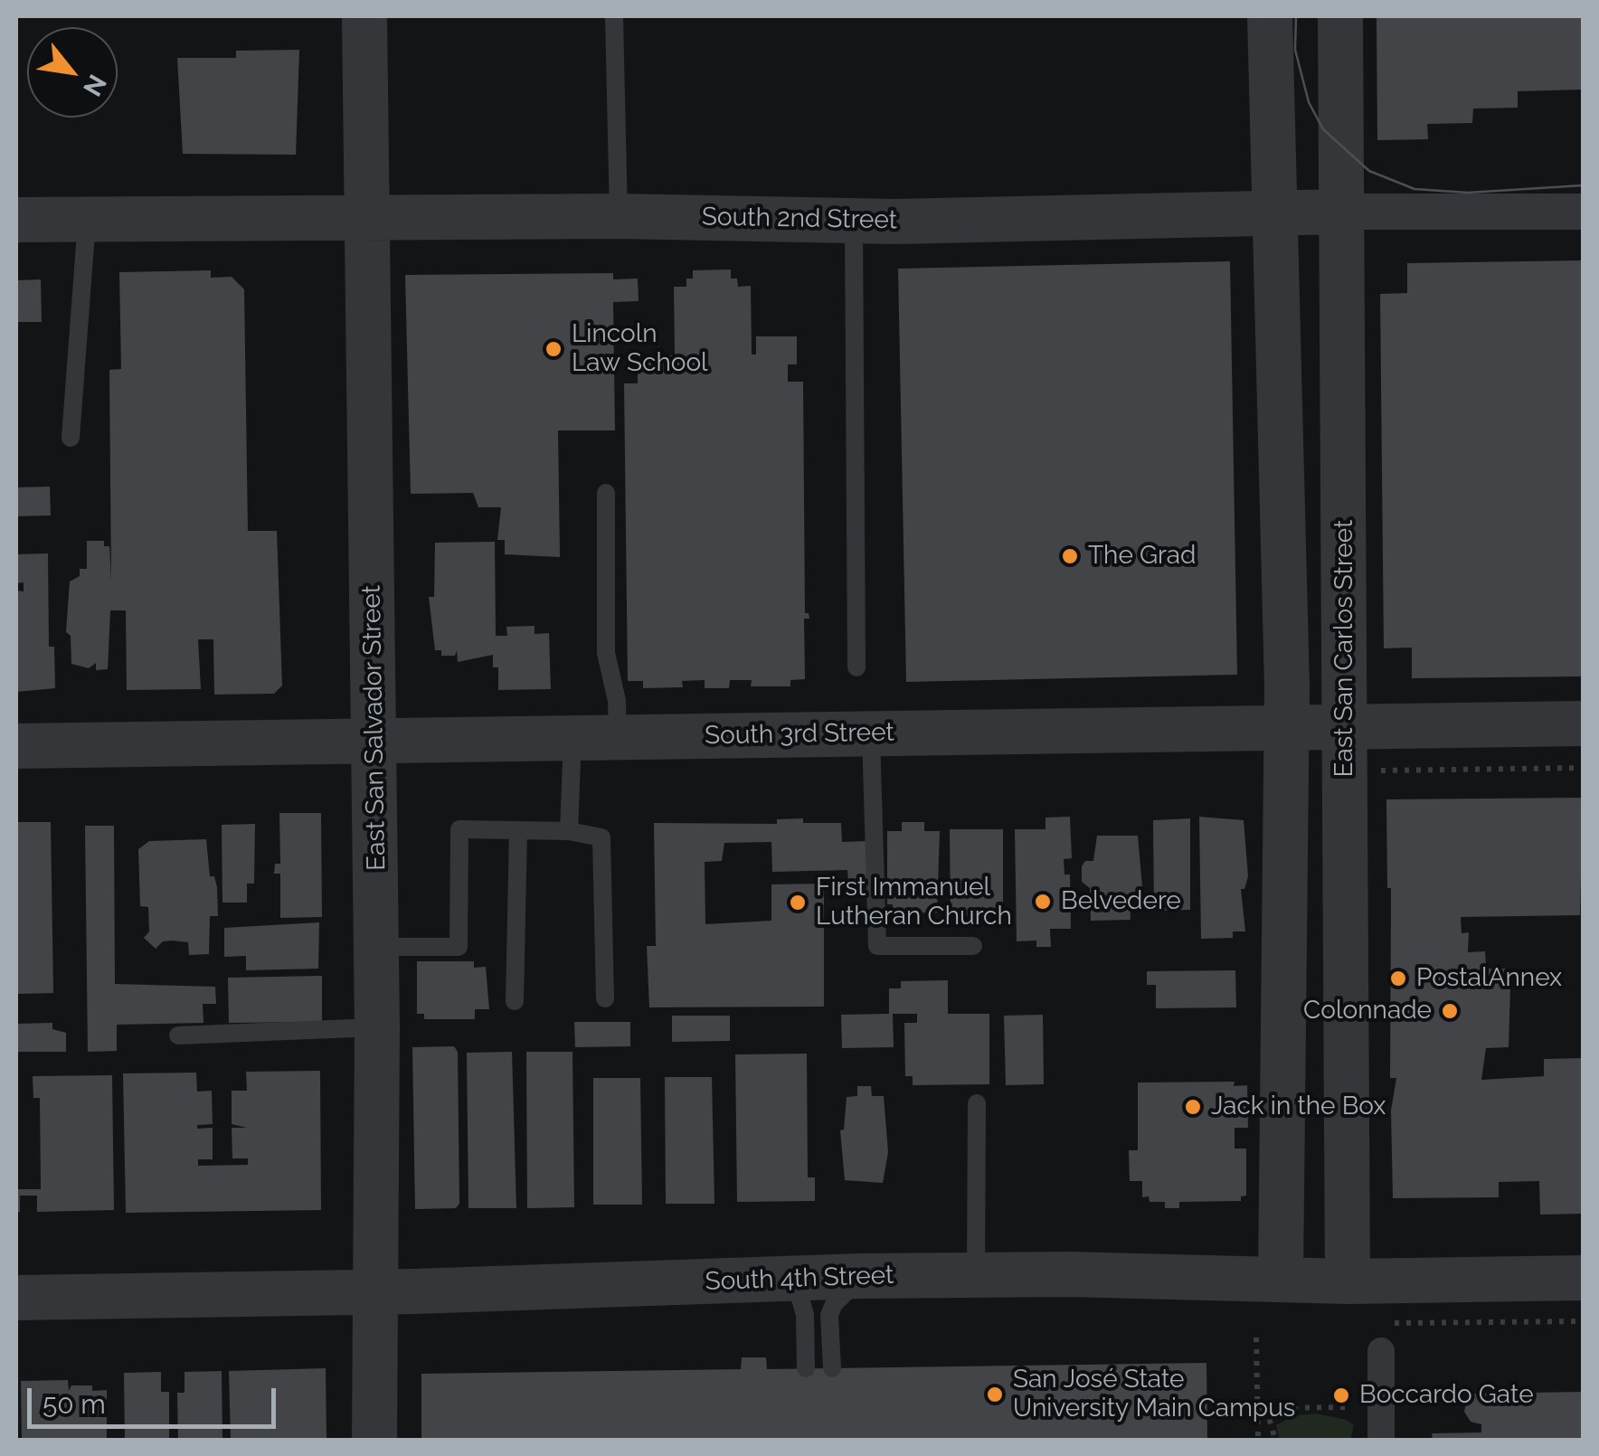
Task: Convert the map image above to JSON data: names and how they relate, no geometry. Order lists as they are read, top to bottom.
{
  "streets": {
    "street": [
      "South 2nd Street",
      "East San Carlos Street",
      "East San Salvador Street",
      "South 3rd Street",
      "South 4th Street"
    ]
  },
  "crossings": [
    ["South 2nd Street", "East San Carlos Street"],
    ["South 2nd Street", "East San Salvador Street"],
    ["East San Carlos Street", "South 3rd Street"],
    ["East San Carlos Street", "South 4th Street"],
    ["East San Salvador Street", "South 3rd Street"],
    ["East San Salvador Street", "South 4th Street"]
  ],
  "places": [
    "Lincoln Law School",
    "The Grad",
    "Belvedere",
    "First Immanuel Lutheran Church",
    "PostalAnnex",
    "Colonnade",
    "Jack in the Box",
    "San José State University Main Campus",
    "Boccardo Gate"
  ],
  "scale_bar": "50 m",
  "north": "bottom right"
}
